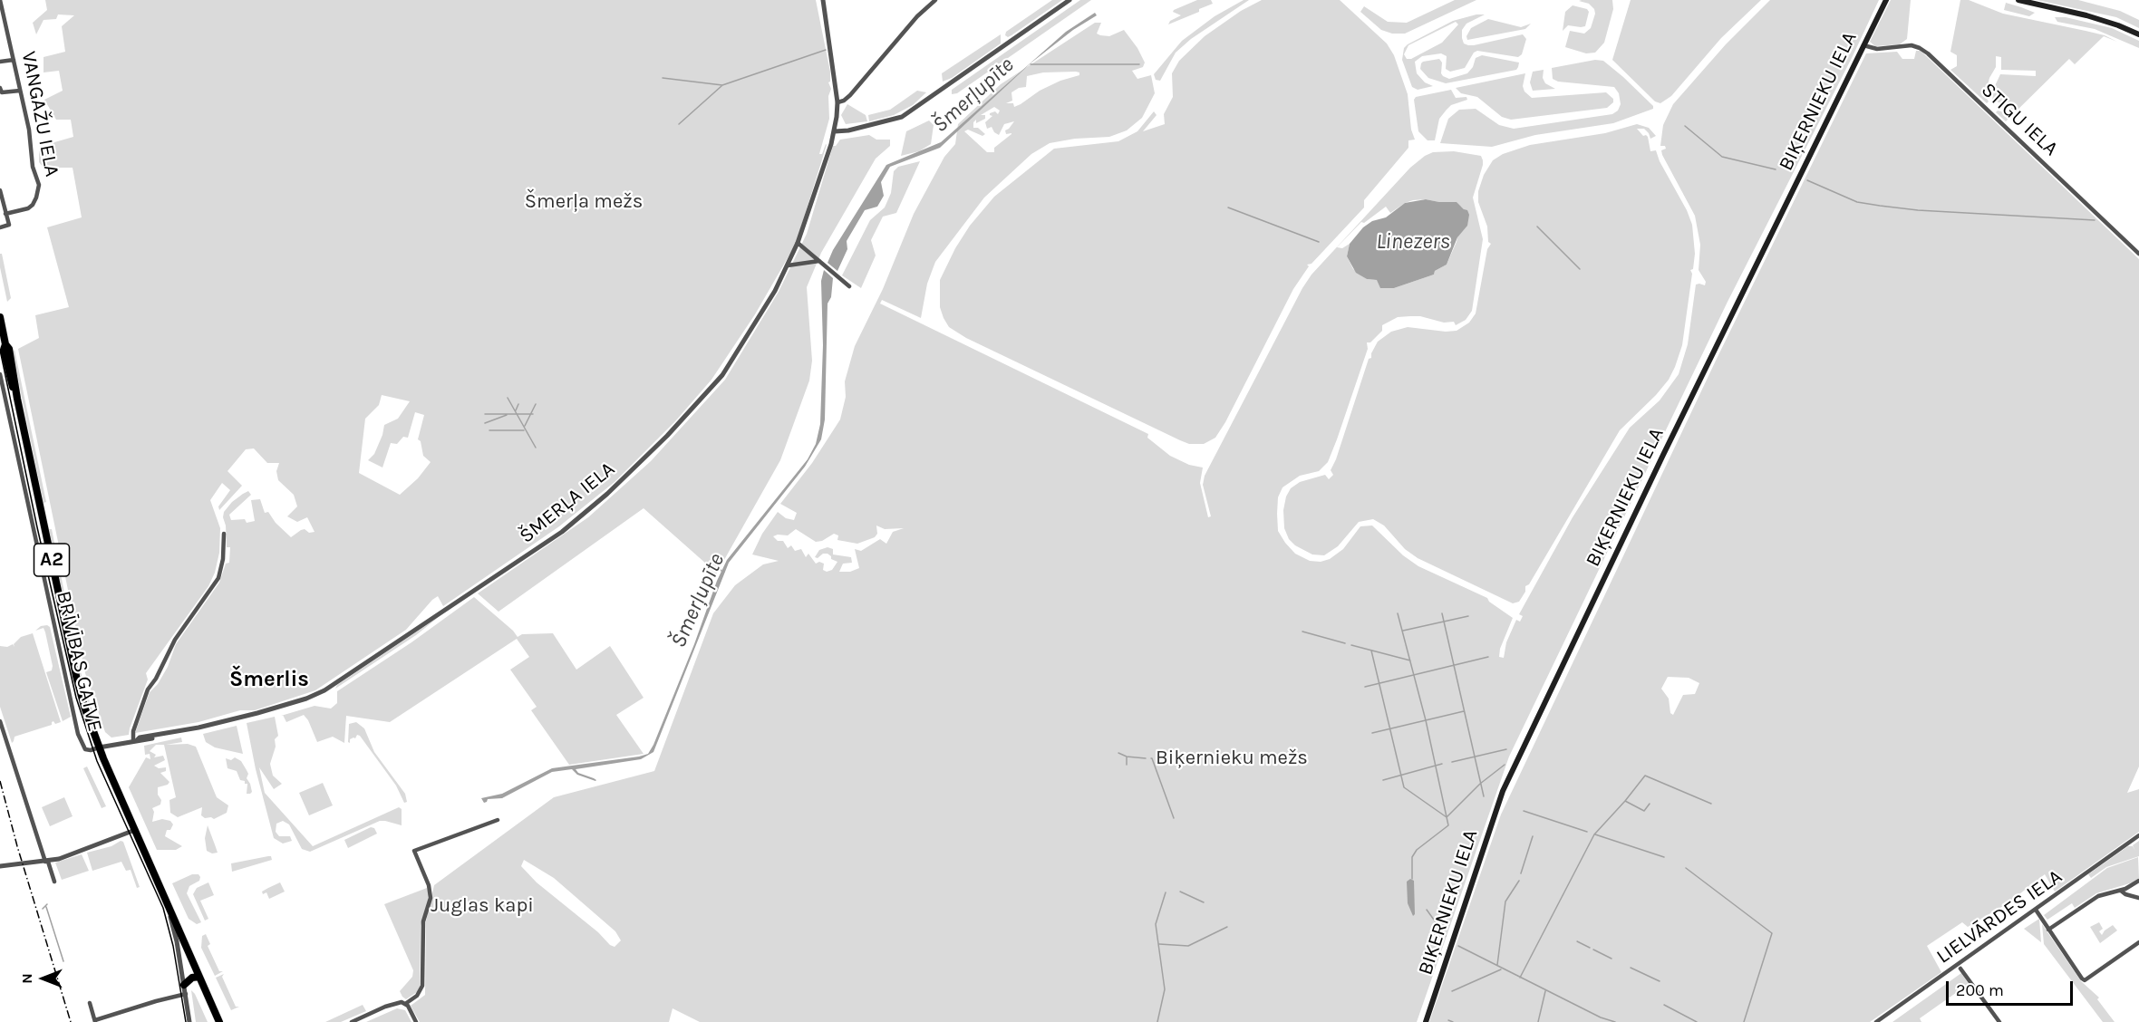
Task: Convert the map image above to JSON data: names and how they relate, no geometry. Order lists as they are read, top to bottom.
{
  "streets": {
    "highway": ["A2", "BRĪVĪBAS GATVE"],
    "main road": ["BIĶERNIEKU IELA"],
    "street": [
      "VANGAŽU IELA",
      "STIGU IELA",
      "ŠMERĻA IELA",
      "LIELVĀRDES IELA"
    ]
  },
  "crossings": [
    ["BIĶERNIEKU IELA", "STIGU IELA"],
    ["ŠMERĻA IELA", "BRĪVĪBAS GATVE"]
  ],
  "districts": ["Šmerlis"],
  "water": ["Šmerļupīte", "Linezers"],
  "parks": ["Šmerļa mežs", "Biķernieku mežs", "Juglas kapi"],
  "scale_bar": "200 m",
  "north": "left"
}
